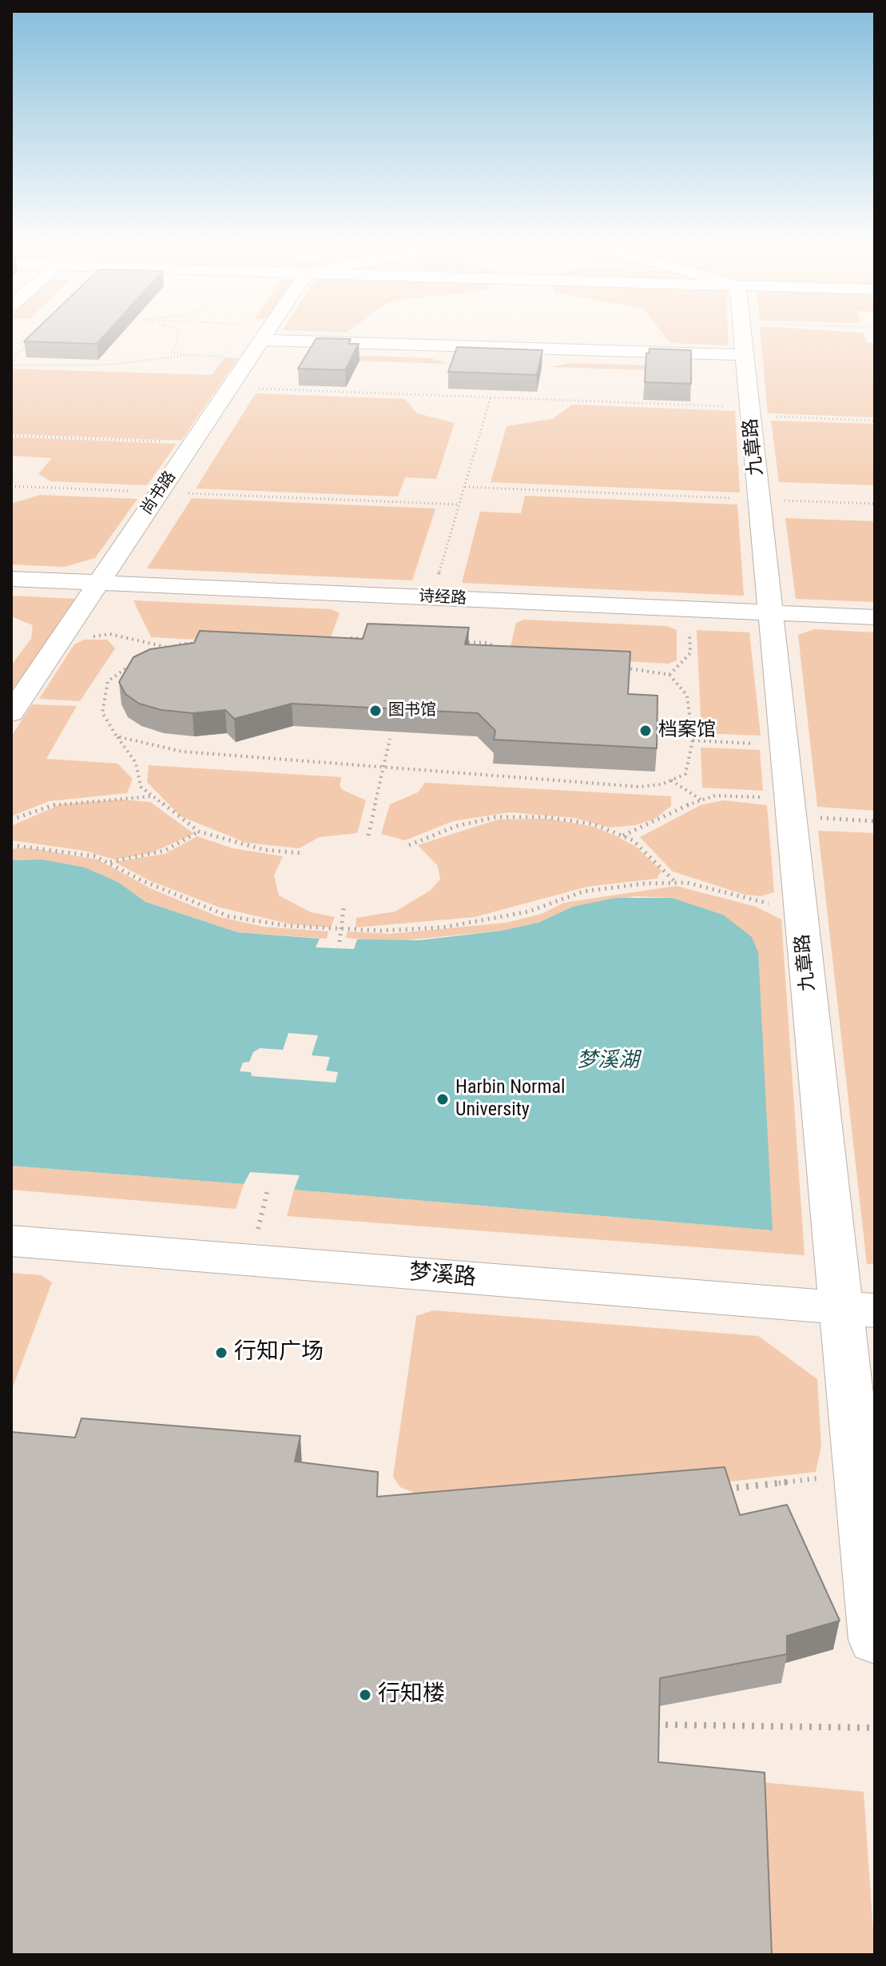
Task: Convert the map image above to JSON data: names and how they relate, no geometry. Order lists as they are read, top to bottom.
{
  "streets": {
    "lane": [
      "九章路",
      "尚书路",
      "诗经路",
      "梦溪路"
    ]
  },
  "crossings": [
    ["九章路", "诗经路"],
    ["九章路", "梦溪路"],
    ["尚书路", "诗经路"]
  ],
  "water": ["梦溪湖"],
  "places": [
    "图书馆",
    "档案馆",
    "Harbin Normal University",
    "行知广场",
    "行知楼"
  ]
}
